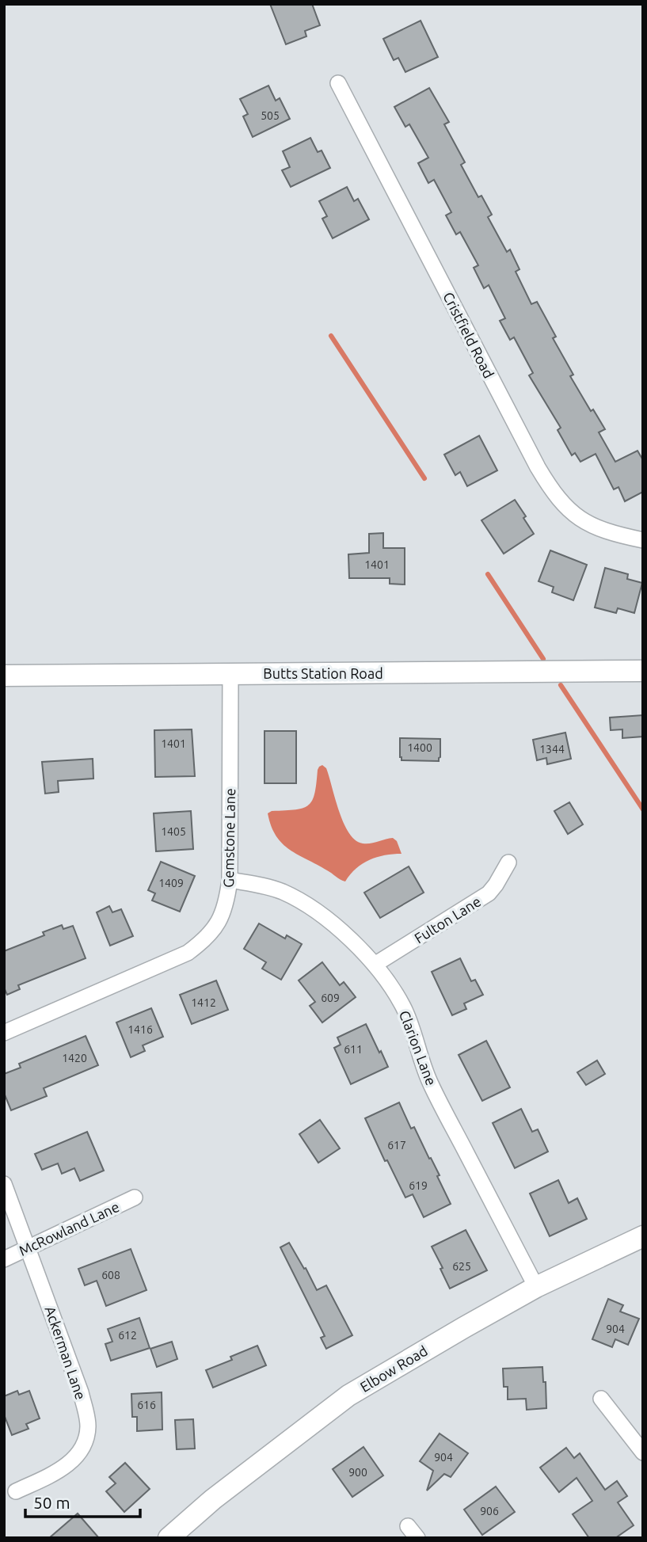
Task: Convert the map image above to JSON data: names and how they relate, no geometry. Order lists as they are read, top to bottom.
{
  "streets": {
    "main road": ["Butts Station Road", "Elbow Road"],
    "street": [
      "Cristfield Road",
      "Gemstone Lane",
      "Fulton Lane",
      "Clarion Lane",
      "McRowland Lane",
      "Ackerman Lane"
    ]
  },
  "crossings": [
    ["Butts Station Road", "Gemstone Lane"],
    ["Gemstone Lane", "Clarion Lane"],
    ["Fulton Lane", "Clarion Lane"],
    ["Clarion Lane", "Elbow Road"],
    ["McRowland Lane", "Ackerman Lane"]
  ],
  "house_numbers": [
    "505",
    "1401",
    "1401",
    "1400",
    "1344",
    "1405",
    "1409",
    "609",
    "1412",
    "1416",
    "611",
    "1420",
    "617",
    "619",
    "625",
    "608",
    "904",
    "612",
    "616",
    "904",
    "900",
    "906"
  ],
  "scale_bar": "50 m"
}
